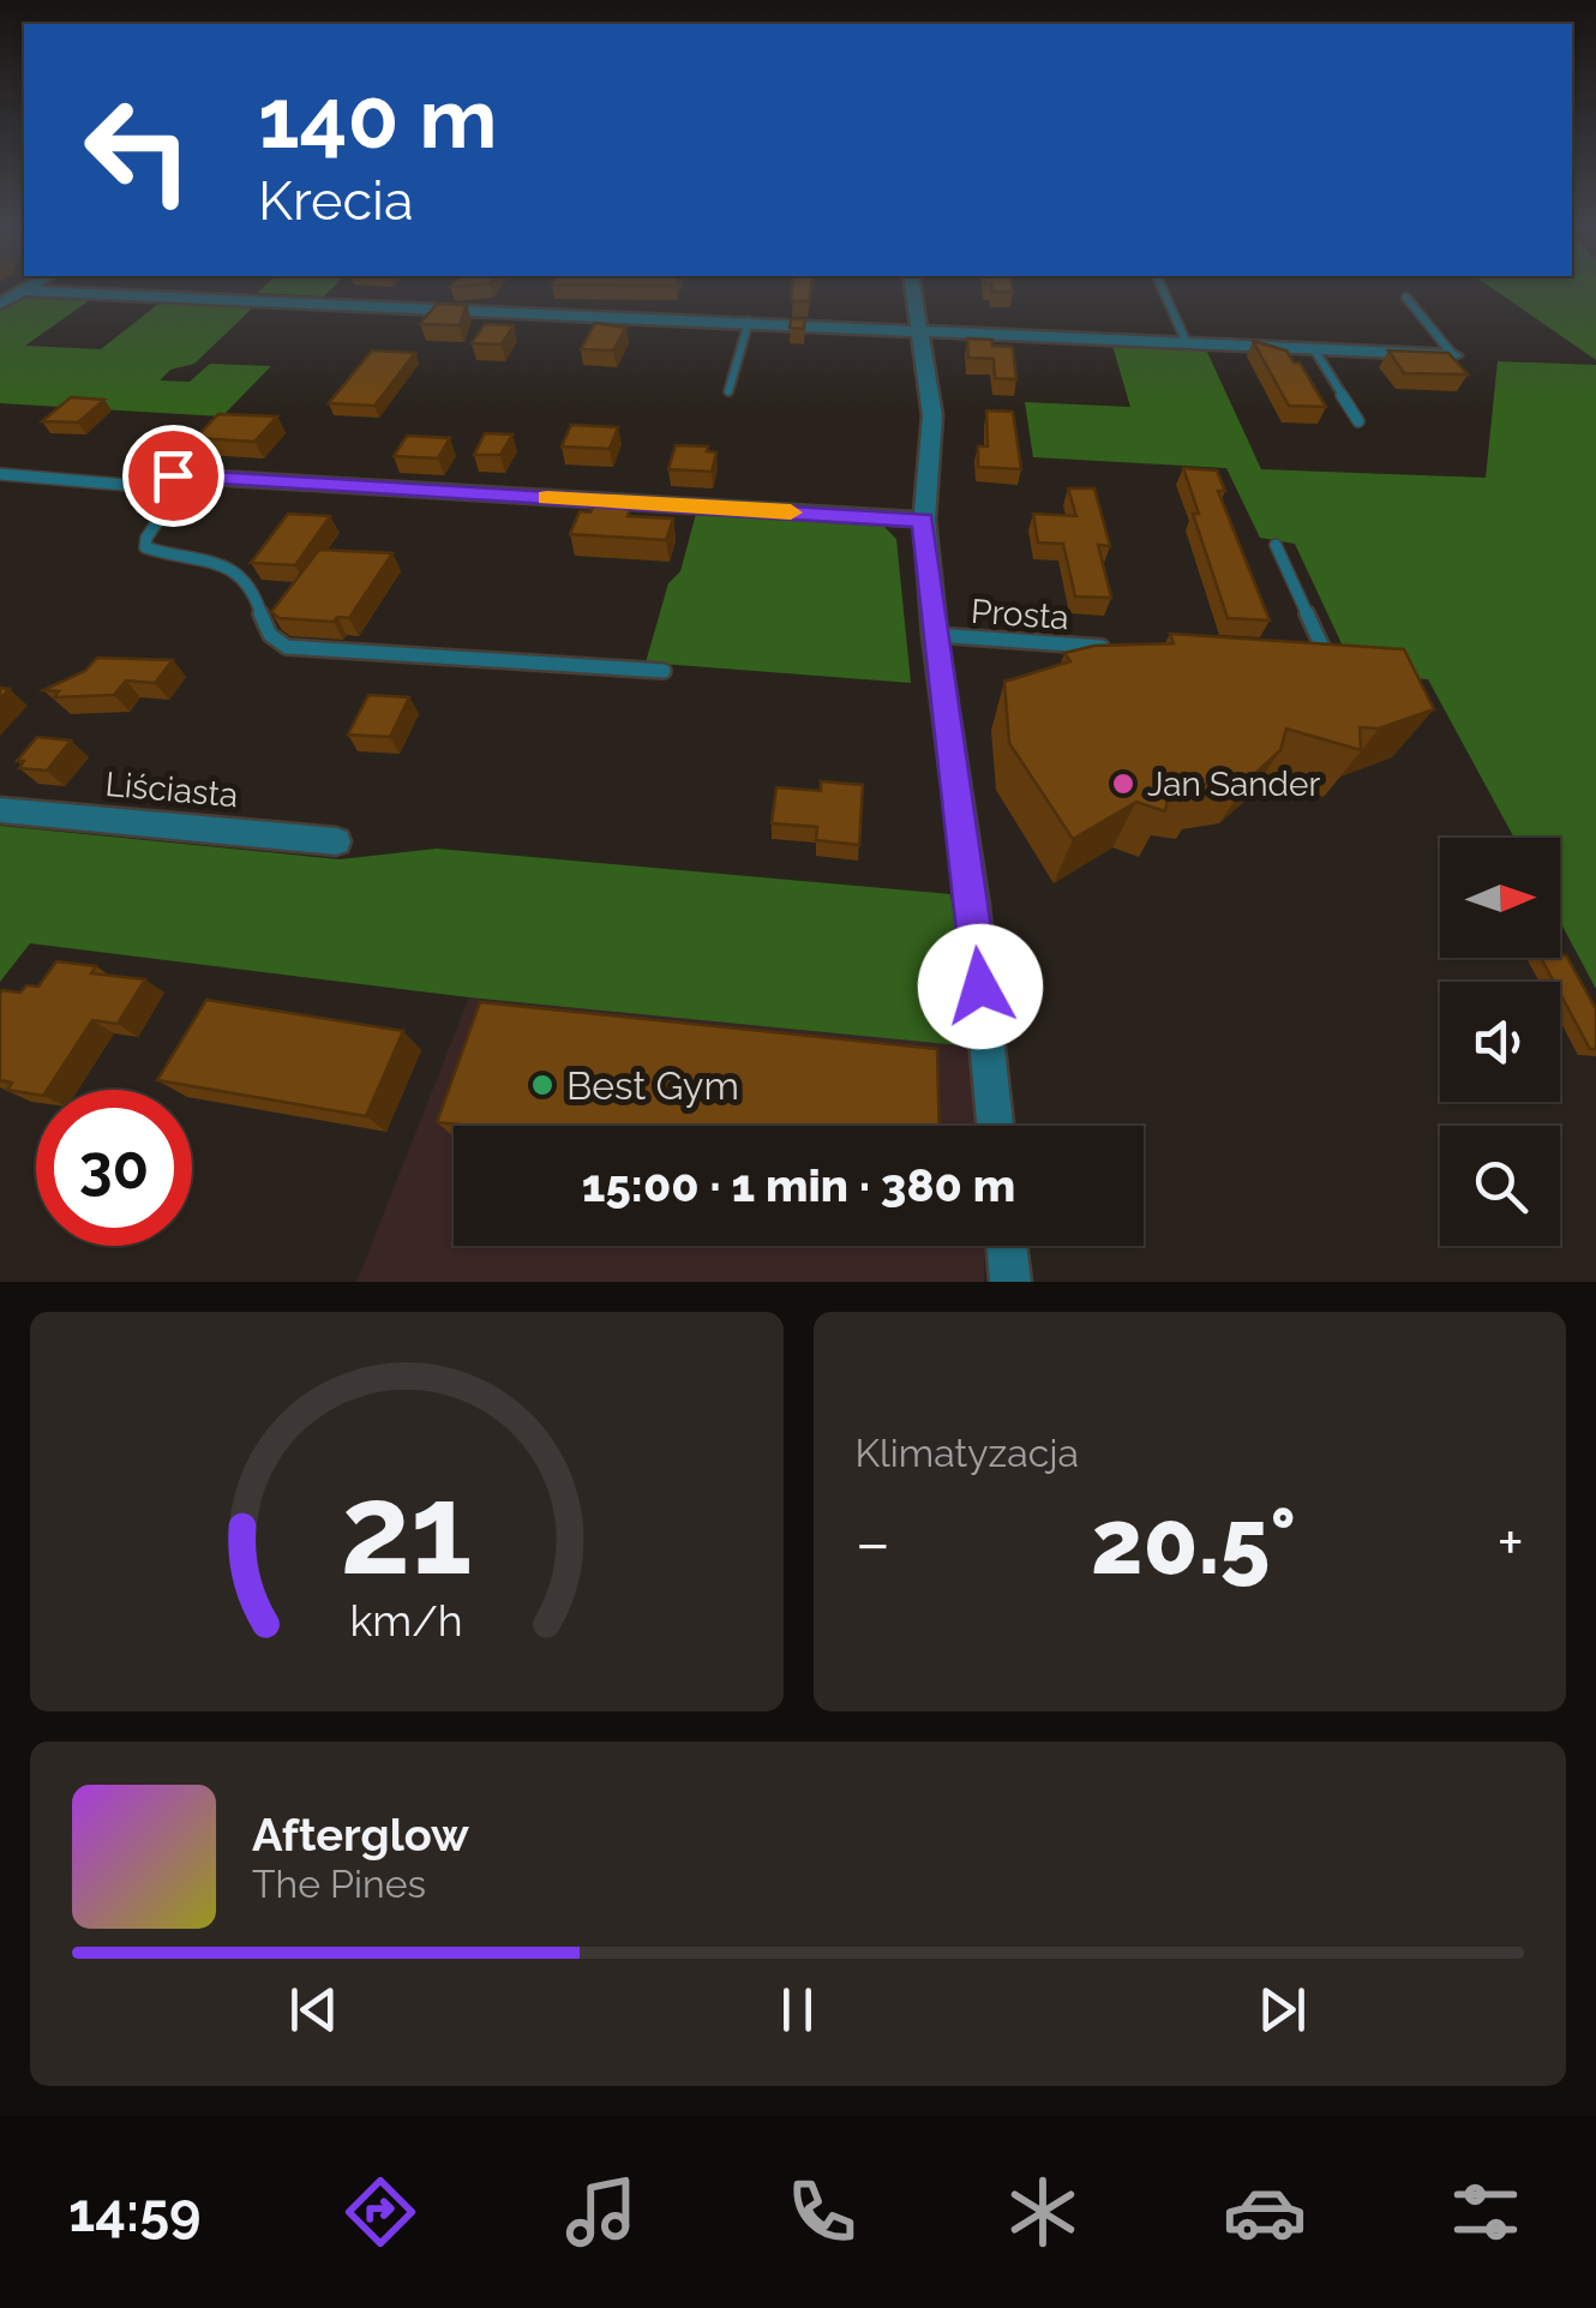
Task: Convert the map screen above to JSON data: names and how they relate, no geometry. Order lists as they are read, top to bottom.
{
  "streets": {
    "street": ["Liściasta"],
    "lane": ["Prosta"]
  },
  "places": ["Jan Sander", "Best Gym"],
  "north": "right",
  "page": {
    "turn": ["140 m", "Krecia"],
    "limit": "30",
    "trip": "15:00 · 1 min · 380 m",
    "tile": "Klimatyzacja",
    "heat": ["−", "20.5°", "+"],
    "song": ["Afterglow", "The Pines"],
    "tabs": "14:59",
    "gauge": ["21", "km/h"]
  }
}
